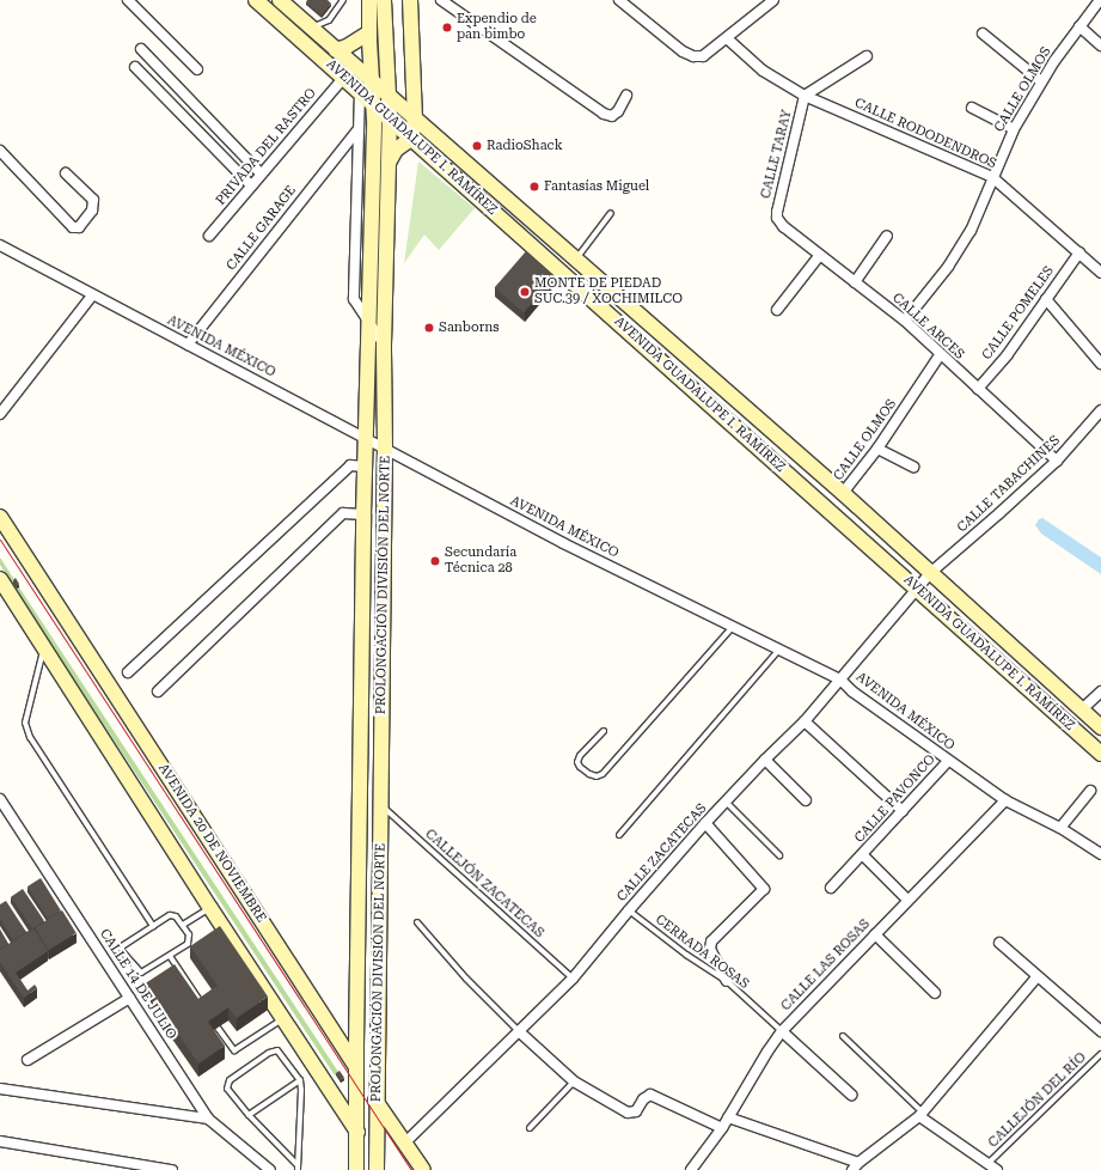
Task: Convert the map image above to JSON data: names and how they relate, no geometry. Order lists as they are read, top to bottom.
{
  "streets": {
    "main road": ["AVENIDA GUADALUPE I. RAMÍREZ", "PROLONGACIÓN DIVISIÓN DEL NORTE", "AVENIDA 20 DE NOVIEMBRE"],
    "street": [
      "CALLE OLMOS",
      "CALLE RODODENDROS",
      "PRIVADA DEL RASTRO",
      "CALLE TARAY",
      "CALLE GARAGE",
      "CALLE POMELES",
      "CALLE ARCES",
      "AVENIDA MÉXICO",
      "CALLE TABACHINES",
      "CALLE PAVONCO",
      "CALLE ZACATECAS",
      "CALLE LAS ROSAS",
      "CALLE 14 DE JULIO"
    ],
    "lane": ["CALLEJÓN ZACATECAS", "CERRADA ROSAS", "CALLEJÓN DEL RÍO"]
  },
  "crossings": [
    ["CALLE OLMOS", "CALLE RODODENDROS"],
    ["CALLE OLMOS", "AVENIDA GUADALUPE I. RAMÍREZ"],
    ["CALLE OLMOS", "CALLE ARCES"],
    ["CALLE RODODENDROS", "CALLE TARAY"],
    ["CALLE RODODENDROS", "CALLE POMELES"],
    ["AVENIDA GUADALUPE I. RAMÍREZ", "PRIVADA DEL RASTRO"],
    ["AVENIDA GUADALUPE I. RAMÍREZ", "CALLE TABACHINES"],
    ["AVENIDA GUADALUPE I. RAMÍREZ", "PROLONGACIÓN DIVISIÓN DEL NORTE"],
    ["AVENIDA GUADALUPE I. RAMÍREZ", "CALLE ZACATECAS"],
    ["CALLE TARAY", "CALLE ARCES"],
    ["CALLE GARAGE", "AVENIDA MÉXICO"],
    ["CALLE POMELES", "CALLE ARCES"],
    ["CALLE ARCES", "CALLE TABACHINES"],
    ["AVENIDA MÉXICO", "PROLONGACIÓN DIVISIÓN DEL NORTE"],
    ["AVENIDA MÉXICO", "CALLE PAVONCO"],
    ["AVENIDA MÉXICO", "CALLE ZACATECAS"],
    ["AVENIDA MÉXICO", "CALLE LAS ROSAS"],
    ["CALLE TABACHINES", "CALLE ZACATECAS"],
    ["PROLONGACIÓN DIVISIÓN DEL NORTE", "AVENIDA 20 DE NOVIEMBRE"],
    ["PROLONGACIÓN DIVISIÓN DEL NORTE", "CALLEJÓN ZACATECAS"],
    ["AVENIDA 20 DE NOVIEMBRE", "CALLE ZACATECAS"],
    ["CALLE ZACATECAS", "CALLEJÓN ZACATECAS"],
    ["CALLE ZACATECAS", "CERRADA ROSAS"],
    ["CERRADA ROSAS", "CALLE LAS ROSAS"]
  ],
  "places": [
    "Expendio de pan bimbo",
    "RadioShack",
    "Fantasías Miguel",
    "MONTE DE PIEDAD SUC.39 / XOCHIMILCO",
    "Sanborns",
    "Secundaría Técnica 28"
  ]
}
